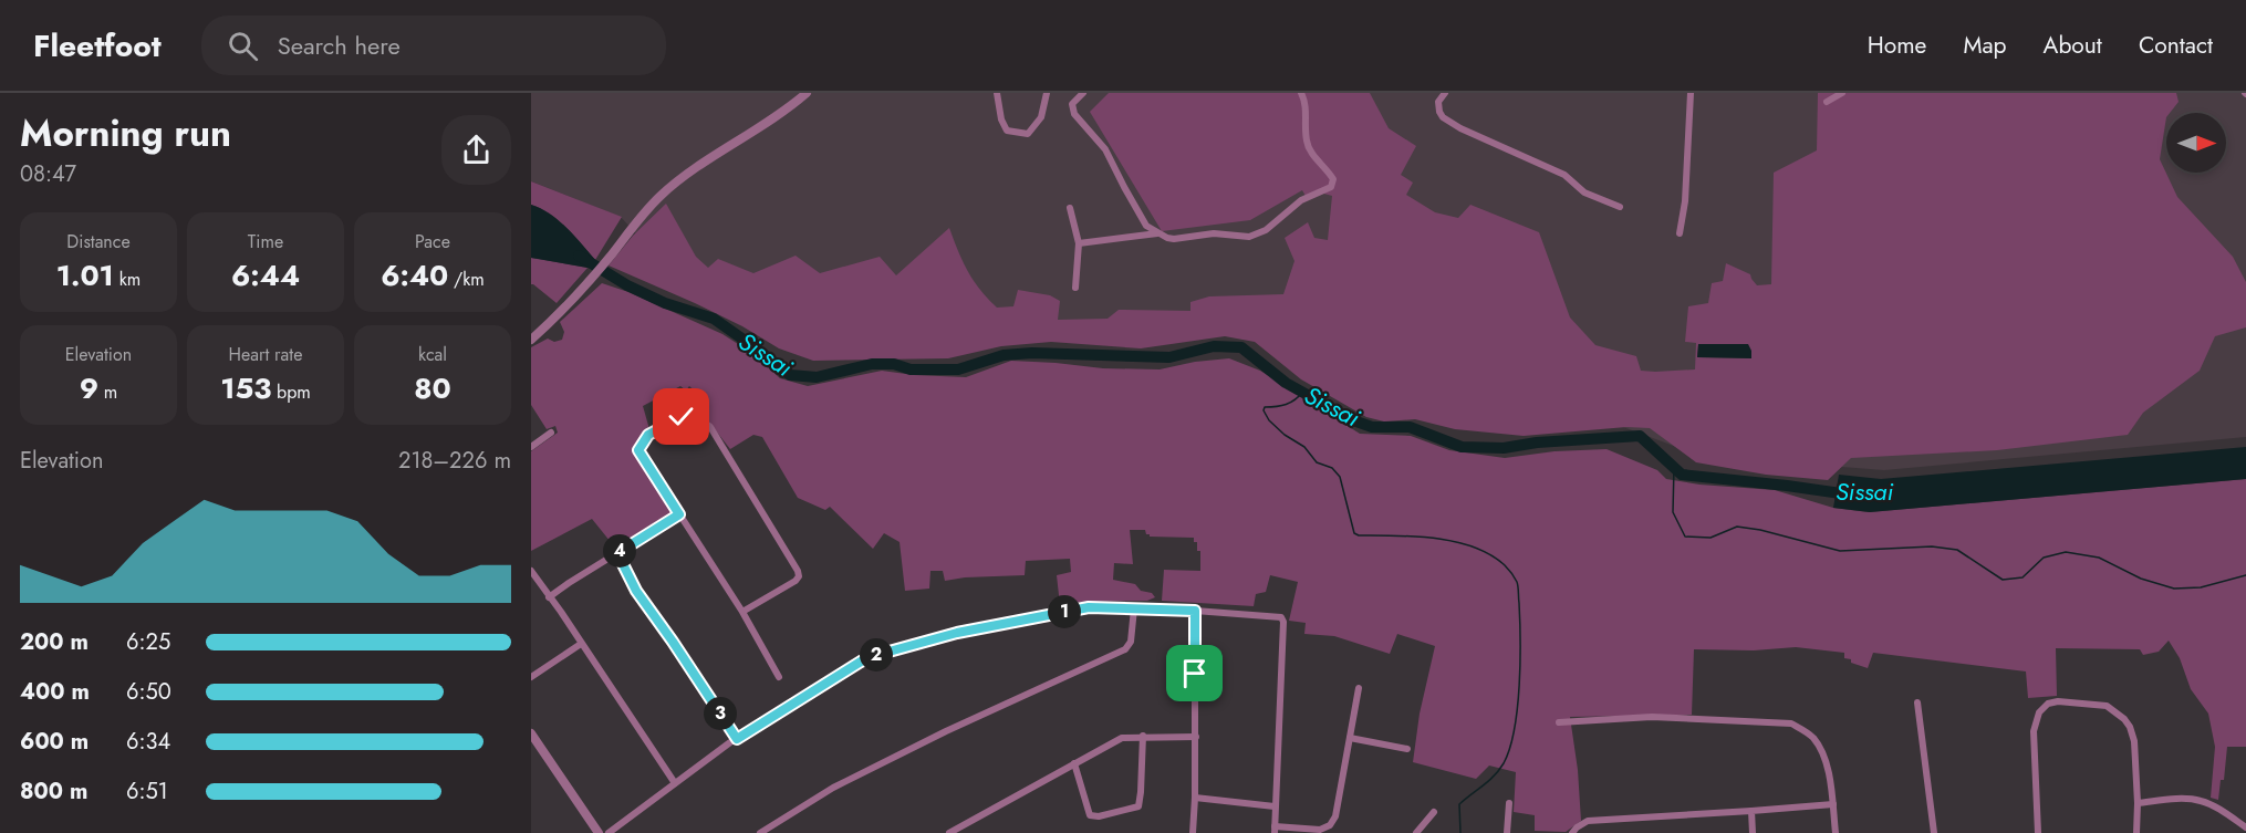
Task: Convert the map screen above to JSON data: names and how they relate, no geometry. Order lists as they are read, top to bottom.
{
  "water": ["Sissai"],
  "north": "right",
  "page": {
    "header": "Fleetfoot",
    "search": "Search here",
    "nav": [
      "Home",
      "Map",
      "About",
      "Contact"
    ],
    "heading": ["Morning run", "08:47"],
    "stats": [
      ["Distance", "1.01 km"],
      ["Time", "6:44"],
      ["Pace", "6:40 /km"],
      ["Elevation", "9 m"],
      ["Heart rate", "153 bpm"],
      ["kcal", "80"]
    ],
    "chart": ["Elevation", "218–226 m"],
    "pins": [
      "4",
      "1",
      "2",
      "3"
    ],
    "list": [
      {
        "name": "200 m",
        "note": "6:25"
      },
      {
        "name": "400 m",
        "note": "6:50"
      },
      {
        "name": "600 m",
        "note": "6:34"
      },
      {
        "name": "800 m",
        "note": "6:51"
      }
    ]
  }
}
